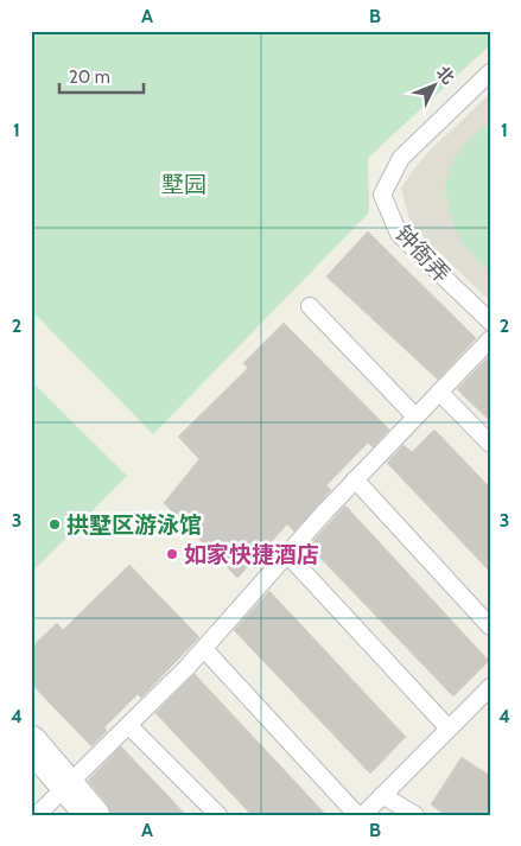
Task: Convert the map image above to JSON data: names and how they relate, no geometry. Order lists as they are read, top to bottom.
{
  "streets": {
    "lane": ["钟衙弄"]
  },
  "parks": ["墅园"],
  "places": ["拱墅区游泳馆", "如家快捷酒店"],
  "scale_bar": "20 m",
  "north": "top right",
  "grid": {
    "columns": ["A", "B"],
    "rows": [
      "1",
      "2",
      "3",
      "4"
    ]
  }
}
